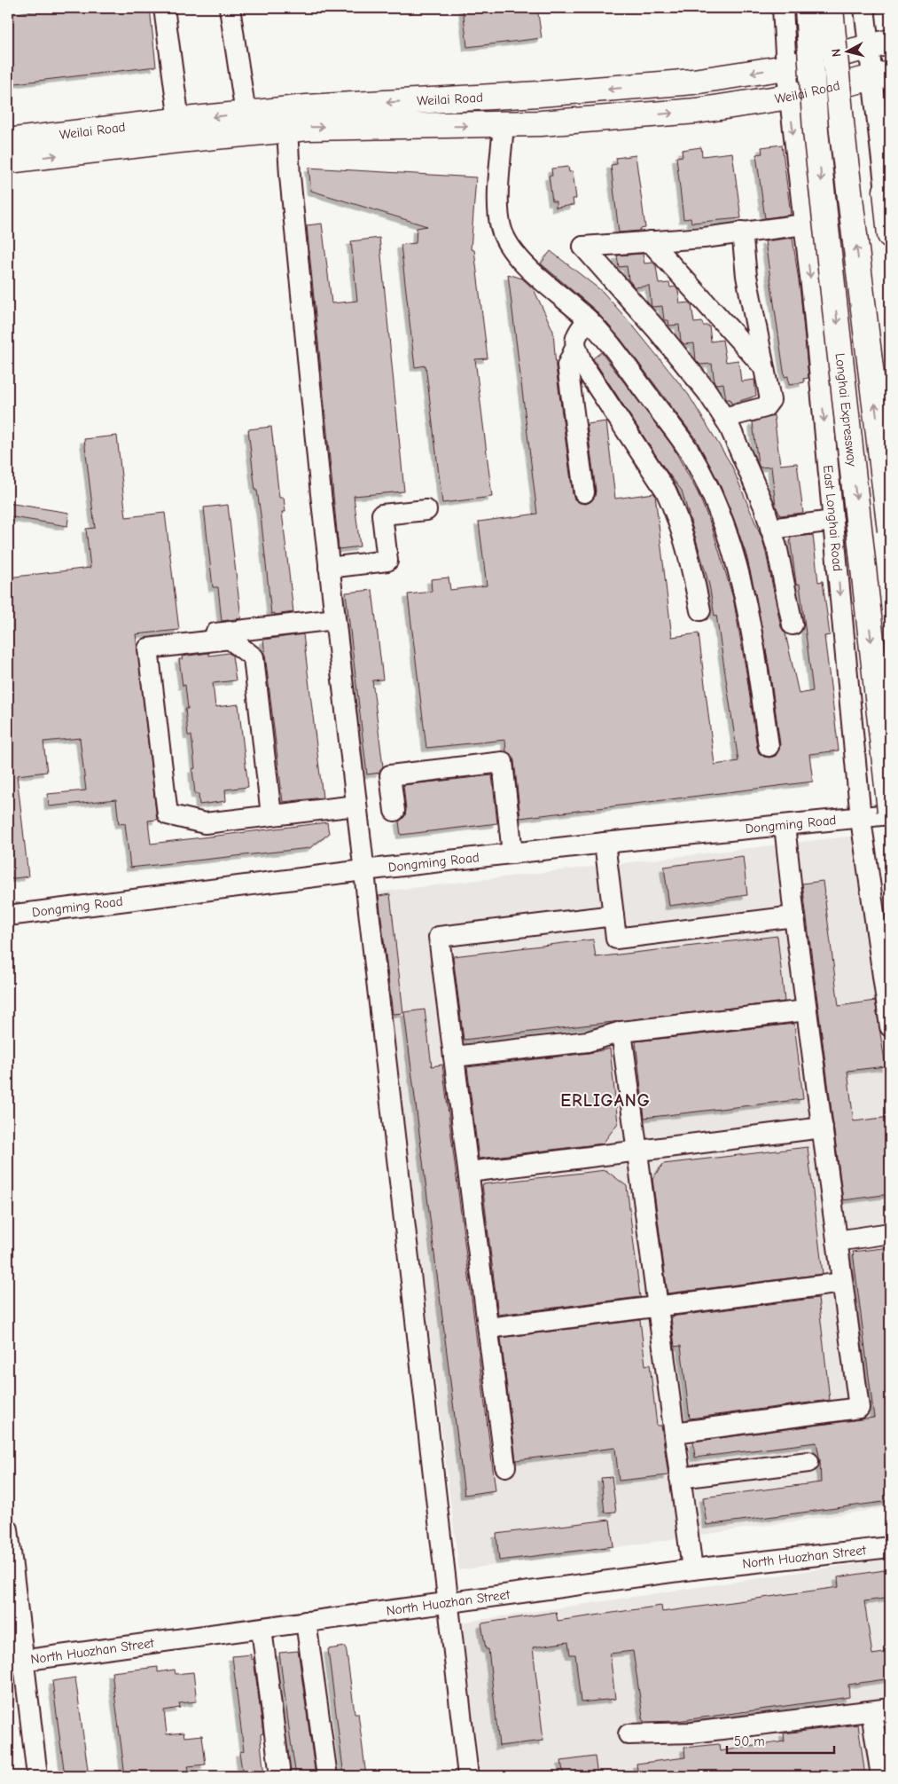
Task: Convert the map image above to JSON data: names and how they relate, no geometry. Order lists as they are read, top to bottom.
{
  "streets": {
    "main road": ["Weilai Road", "Longhai Expressway"],
    "street": ["East Longhai Road", "Dongming Road", "North Huozhan Street"]
  },
  "crossings": [
    ["Weilai Road", "East Longhai Road"],
    ["Longhai Expressway", "Dongming Road"],
    ["East Longhai Road", "Dongming Road"]
  ],
  "districts": ["ERLIGANG"],
  "scale_bar": "50 m",
  "north": "left"
}
